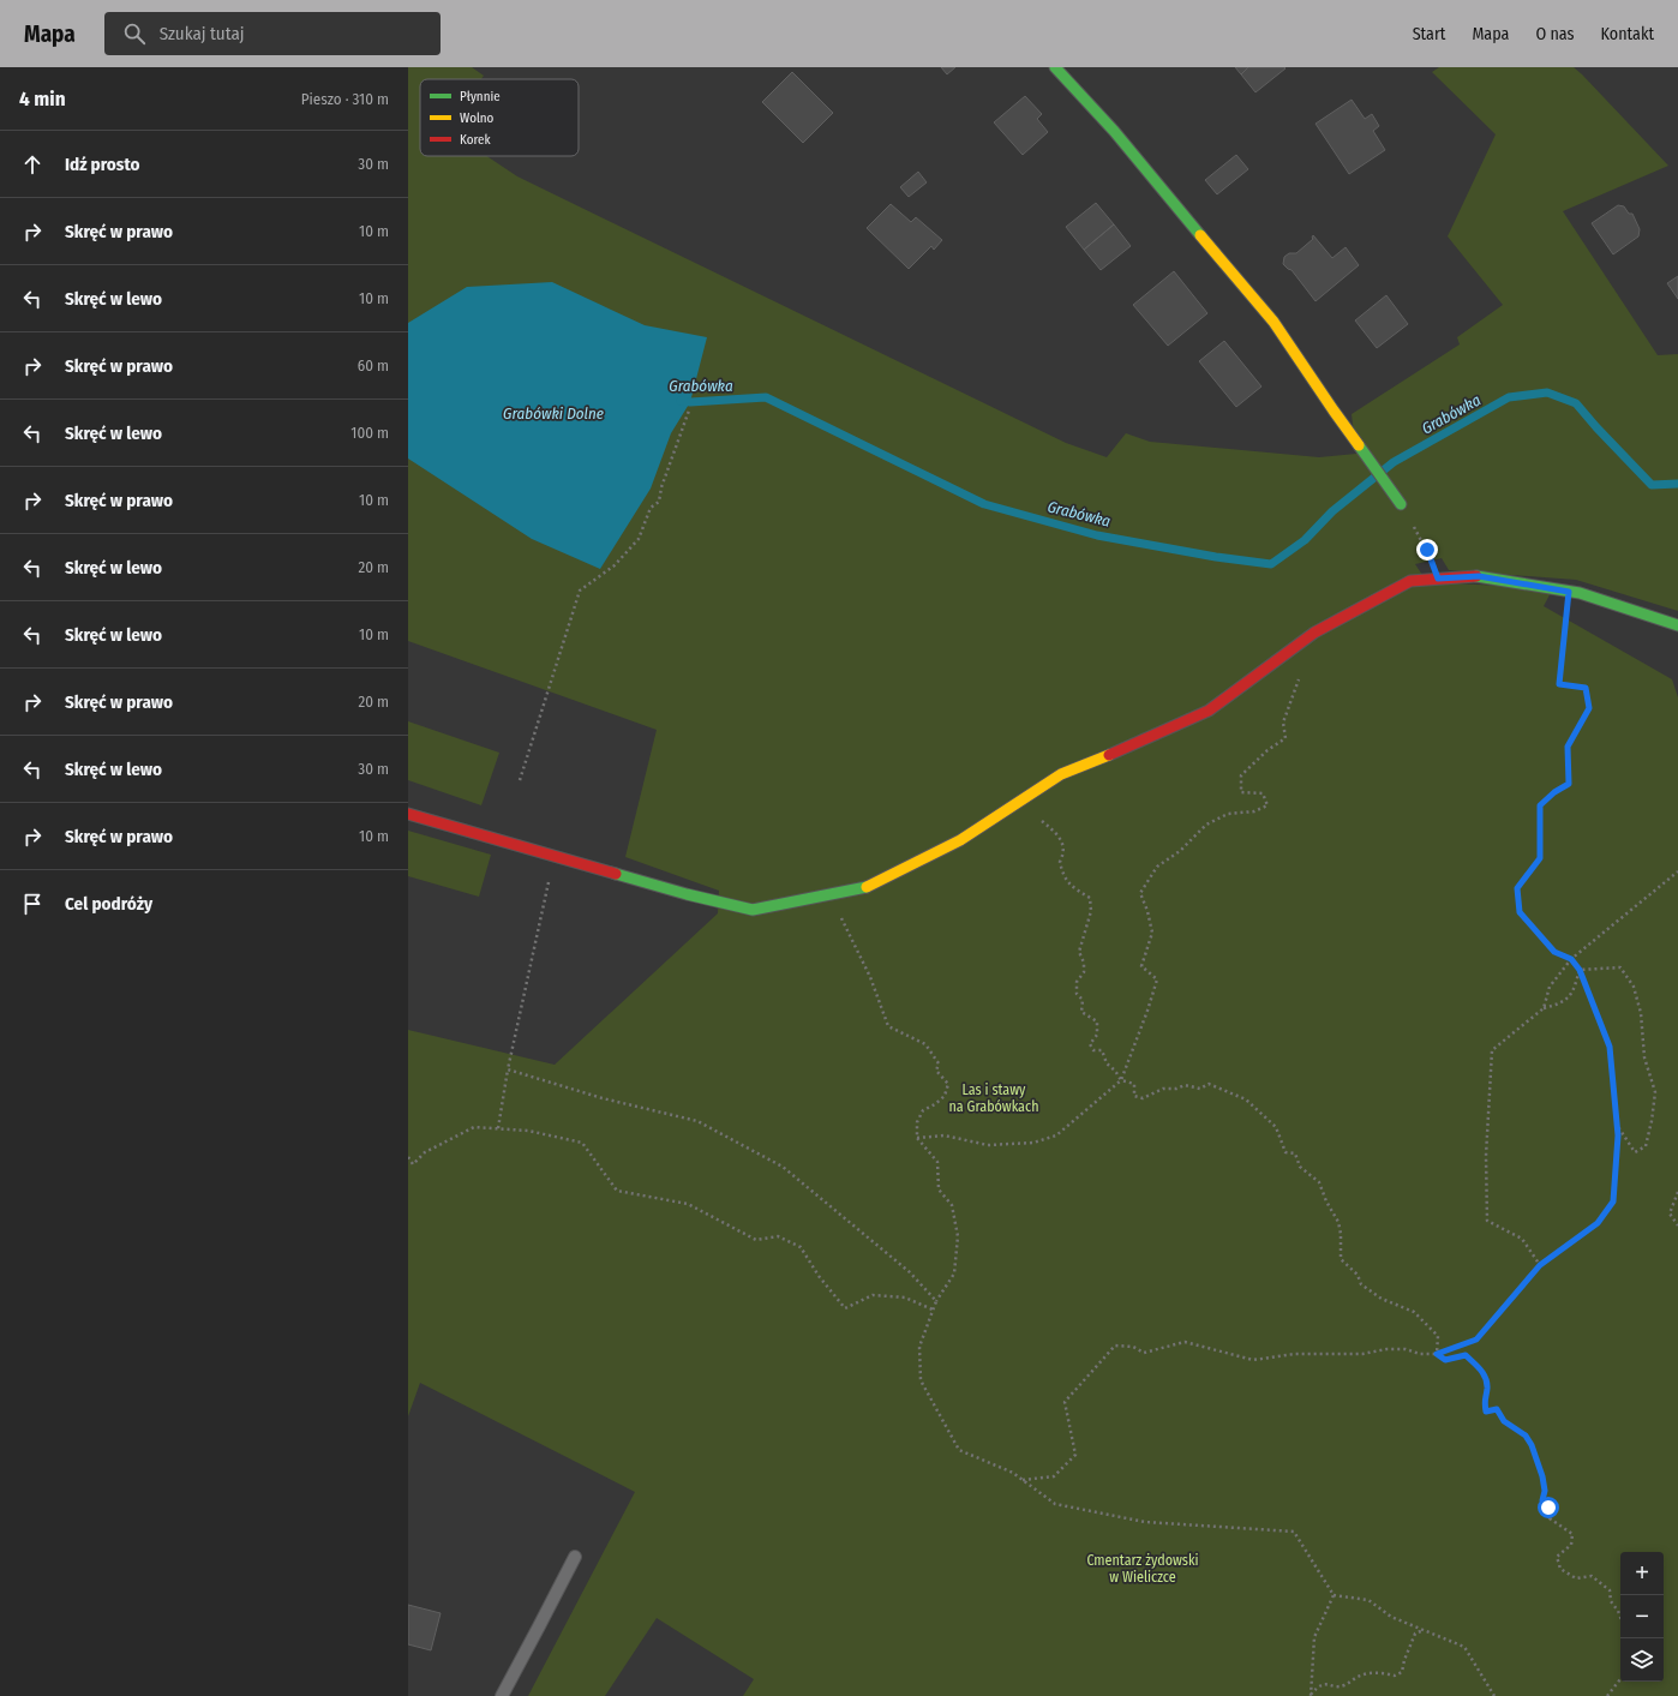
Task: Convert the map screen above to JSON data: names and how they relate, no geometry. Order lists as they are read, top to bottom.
{
  "water": ["Grabówka", "Grabówki Dolne"],
  "parks": ["Las i stawy na Grabówkach", "Cmentarz żydowski w Wieliczce"],
  "legend": ["Płynnie", "Wolno", "Korek"],
  "page": {
    "header": "Mapa",
    "search": "Szukaj tutaj",
    "nav": [
      "Start",
      "Mapa",
      "O nas",
      "Kontakt"
    ],
    "heading": ["4 min", "Pieszo · 310 m"],
    "list": [
      ["Idź prosto", "30 m"],
      ["Skręć w prawo", "10 m"],
      ["Skręć w lewo", "10 m"],
      ["Skręć w prawo", "60 m"],
      ["Skręć w lewo", "100 m"],
      ["Skręć w prawo", "10 m"],
      ["Skręć w lewo", "20 m"],
      ["Skręć w lewo", "10 m"],
      ["Skręć w prawo", "20 m"],
      ["Skręć w lewo", "30 m"],
      ["Skręć w prawo", "10 m"],
      "Cel podróży"
    ],
    "map_buttons": ["+", "−"]
  }
}
